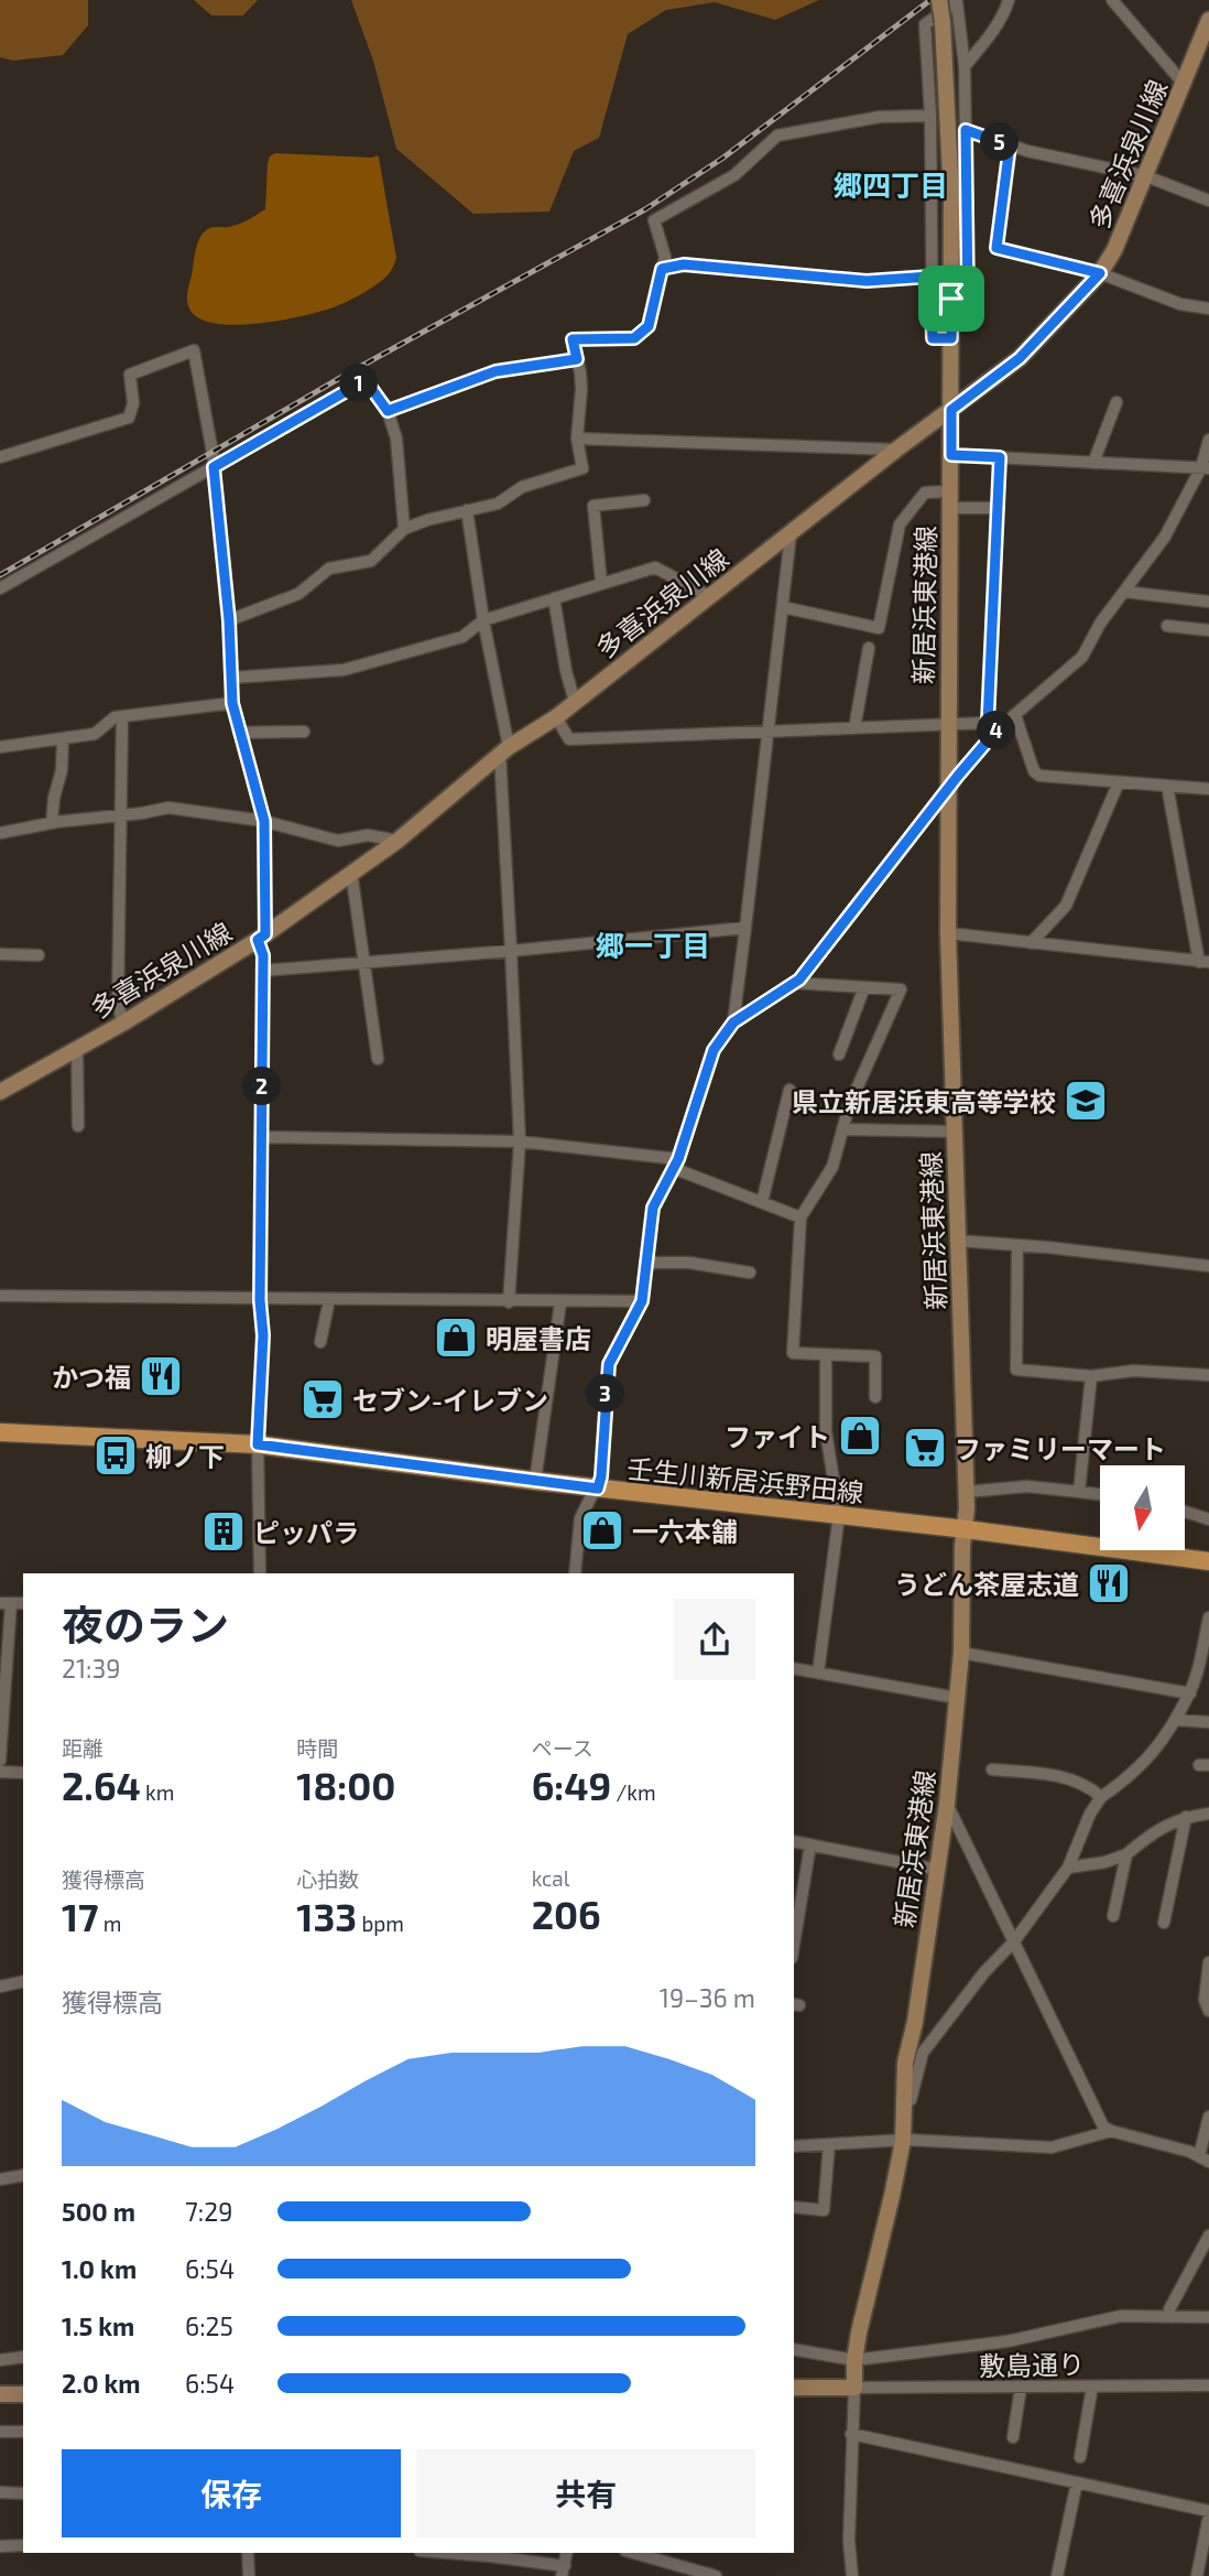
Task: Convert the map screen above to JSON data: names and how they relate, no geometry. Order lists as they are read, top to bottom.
{
  "streets": {
    "main road": ["多喜浜泉川線", "新居浜東港線", "壬生川新居浜野田線"],
    "street": ["敷島通り"]
  },
  "crossings": [
    ["多喜浜泉川線", "新居浜東港線"],
    ["新居浜東港線", "壬生川新居浜野田線"],
    ["新居浜東港線", "敷島通り"]
  ],
  "districts": ["郷四丁目", "郷一丁目"],
  "places": {
    "school or university": ["県立新居浜東高等学校"],
    "shop": ["明屋書店", "ファイト", "一六本舗"],
    "restaurant": ["かつ福", "うどん茶屋志道"],
    "supermarket": ["セブン-イレブン", "ファミリーマート"],
    "bus stop": ["柳ノ下"],
    "building": ["ピッパラ"]
  },
  "north": "bottom",
  "page": {
    "pins": [
      "5",
      "1",
      "4",
      "2",
      "3"
    ],
    "heading": ["夜のラン", "21:39"],
    "stats": [
      ["距離", "2.64 km"],
      ["時間", "18:00"],
      ["ペース", "6:49 /km"],
      ["獲得標高", "17 m"],
      ["心拍数", "133 bpm"],
      ["kcal", "206"]
    ],
    "chart": ["獲得標高", "19–36 m"],
    "list": [
      {
        "name": "500 m",
        "note": "7:29"
      },
      {
        "name": "1.0 km",
        "note": "6:54"
      },
      {
        "name": "1.5 km",
        "note": "6:25"
      },
      {
        "name": "2.0 km",
        "note": "6:54"
      }
    ],
    "buttons": ["保存", "共有"]
  }
}
